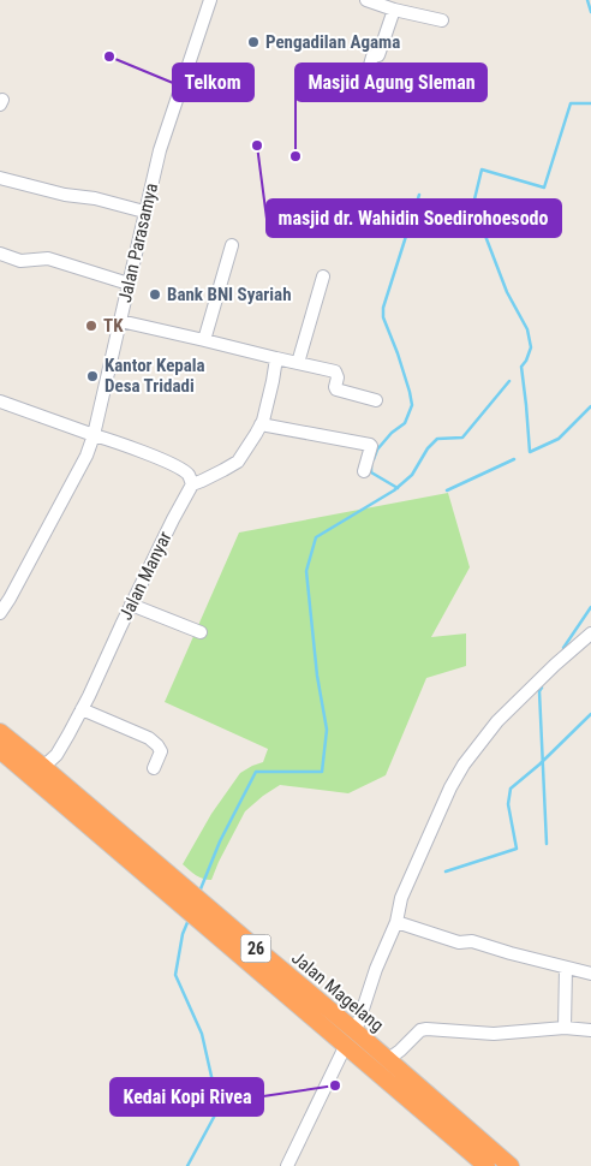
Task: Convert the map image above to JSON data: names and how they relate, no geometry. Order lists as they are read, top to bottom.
{
  "streets": {
    "highway": ["26", "Jalan Magelang"],
    "street": ["Jalan Parasamya", "Jalan Manyar"]
  },
  "crossings": [
    ["Jalan Manyar", "Jalan Magelang"]
  ],
  "places": [
    "Pengadilan Agama",
    "Telkom",
    "masjid dr. Wahidin Soedirohoesodo",
    "Masjid Agung Sleman",
    "Bank BNI Syariah",
    "TK",
    "Kantor Kepala Desa Tridadi",
    "Kedai Kopi Rivea"
  ]
}
